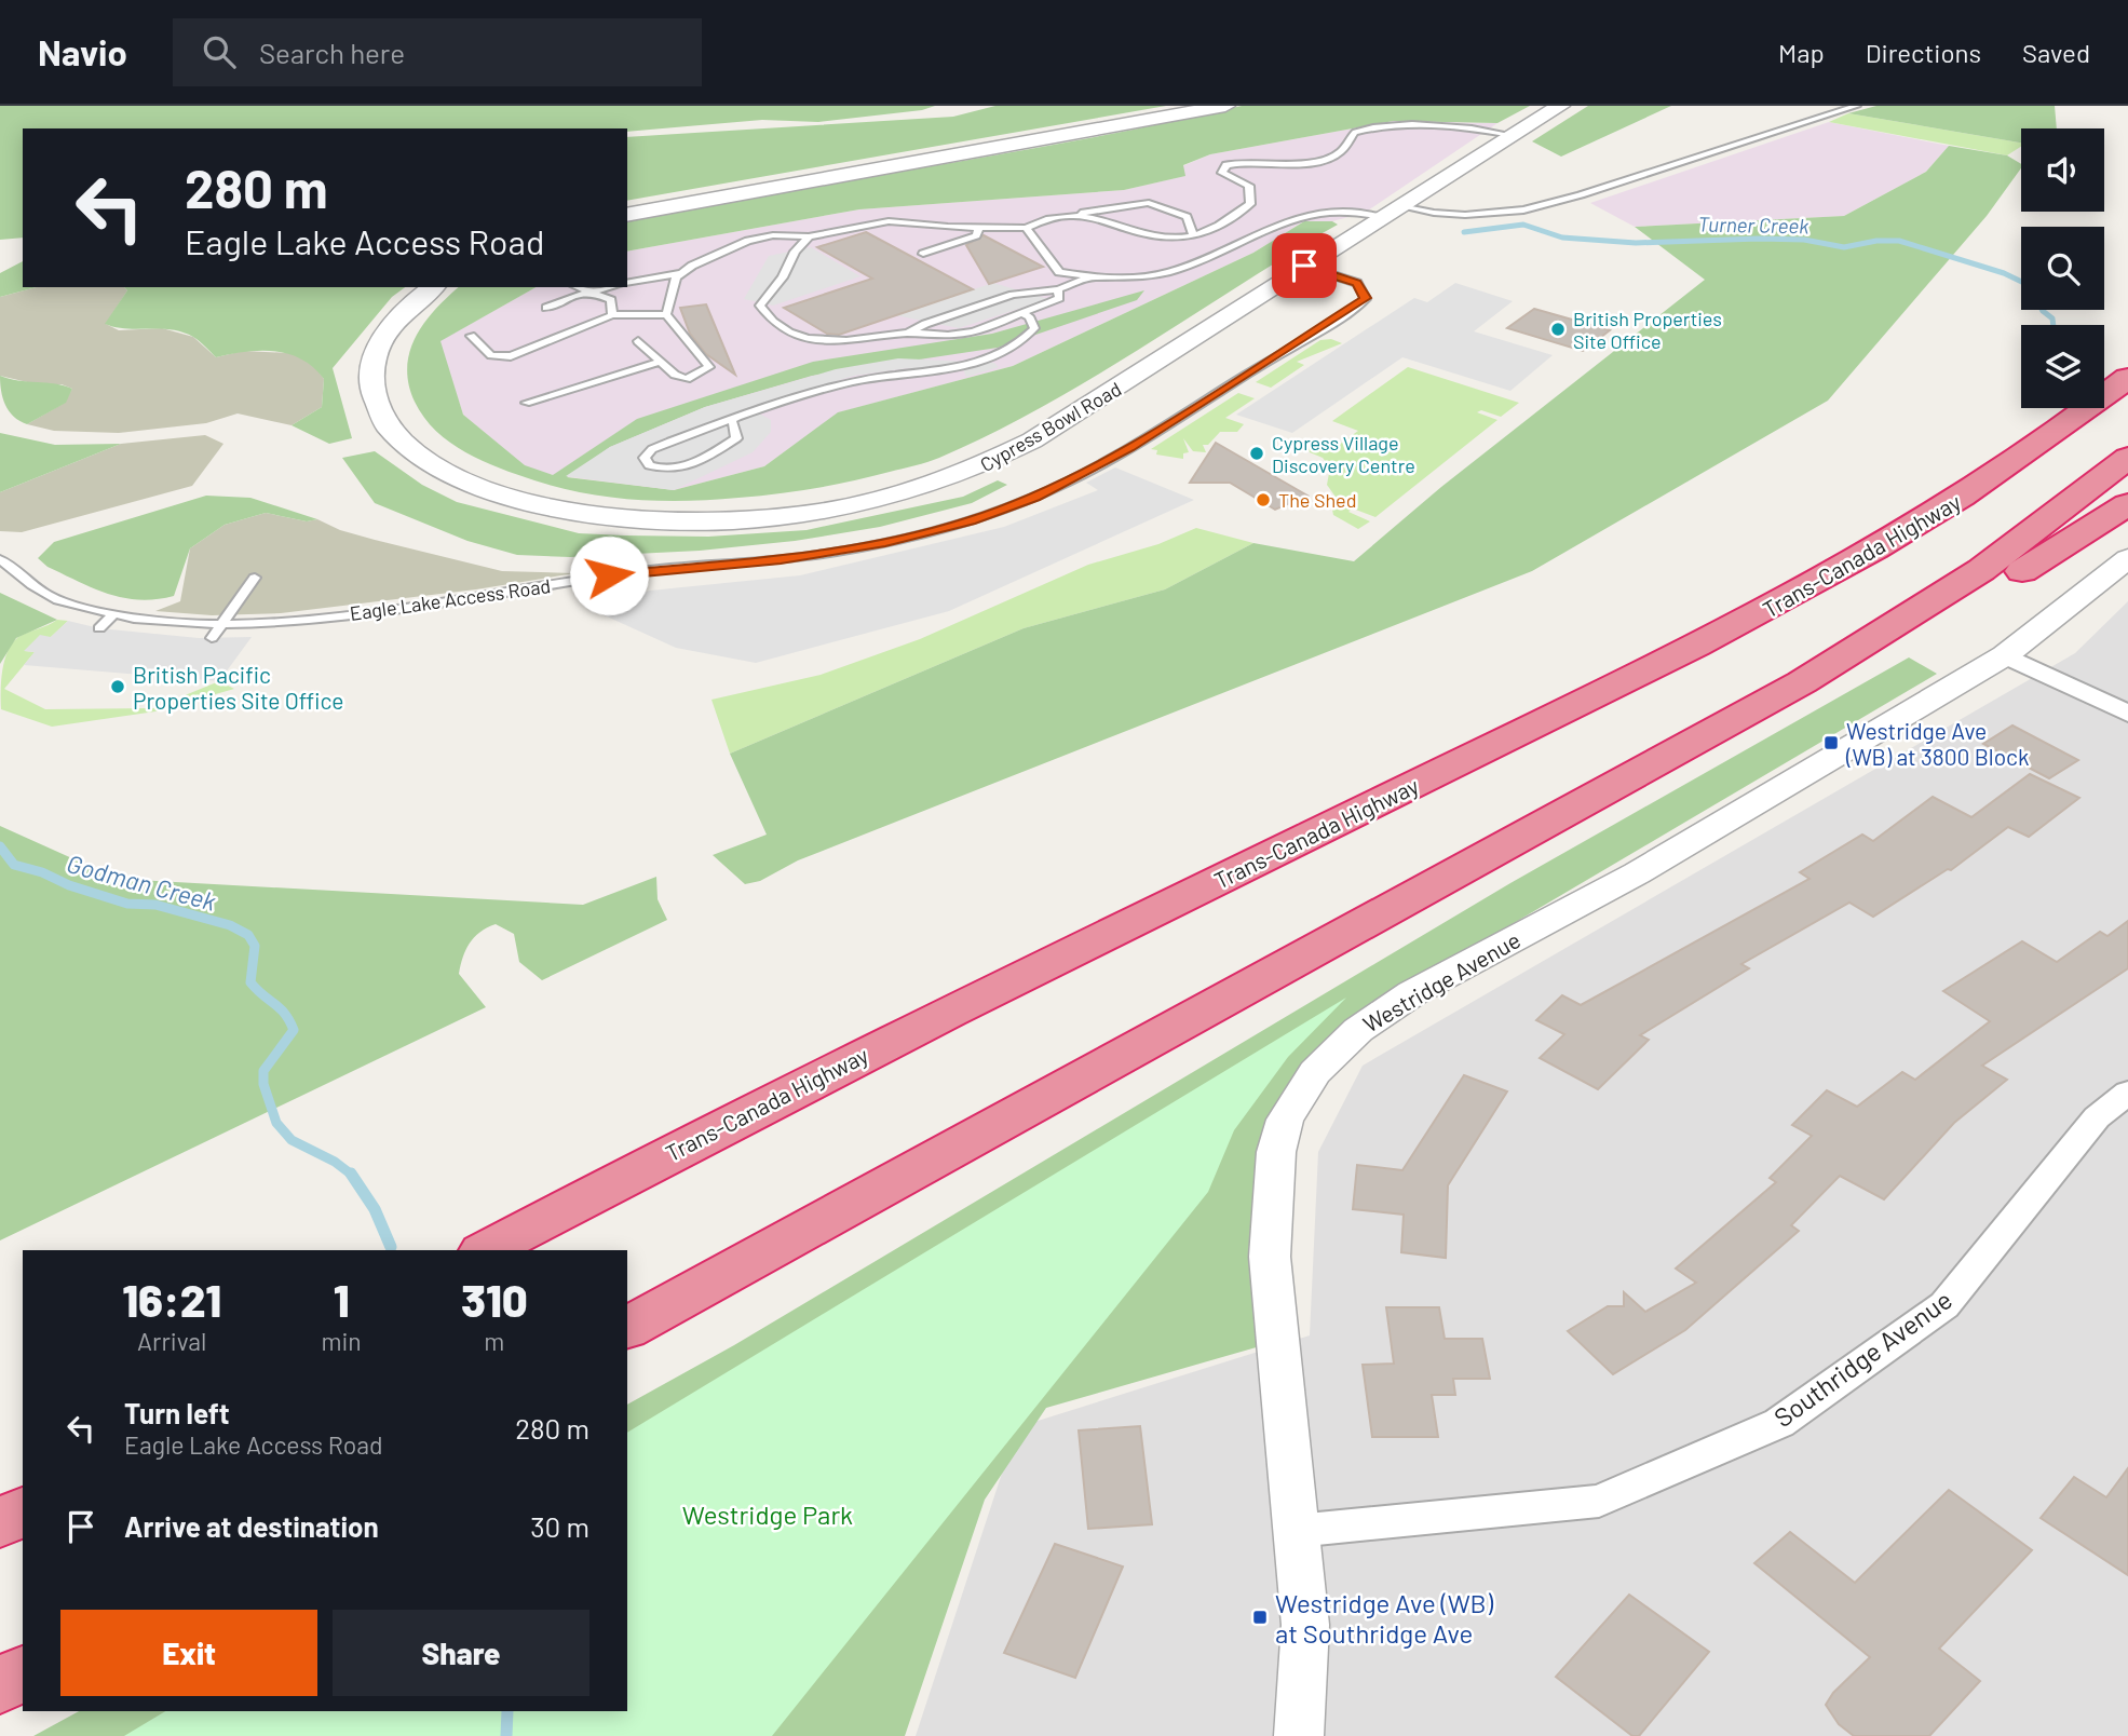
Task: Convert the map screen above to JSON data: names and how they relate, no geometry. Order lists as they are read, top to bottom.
{
  "streets": {
    "highway": ["Trans-Canada Highway"],
    "street": ["Cypress Bowl Road", "Westridge Avenue", "Southridge Avenue"],
    "lane": ["Eagle Lake Access Road"]
  },
  "crossings": [
    ["Cypress Bowl Road", "Eagle Lake Access Road"],
    ["Westridge Avenue", "Southridge Avenue"]
  ],
  "water": ["Turner Creek", "Godman Creek"],
  "parks": ["Westridge Park"],
  "places": {
    "other": [
      "British Properties Site Office",
      "Cypress Village Discovery Centre",
      "The Shed",
      "British Pacific Properties Site Office"
    ],
    "transit": ["Westridge Ave (WB) at 3800 Block", "Westridge Ave (WB) at Southridge Ave"]
  },
  "page": {
    "header": "Navio",
    "search": "Search here",
    "nav": ["Map", "Directions", "Saved"],
    "turn": ["280 m", "Eagle Lake Access Road"],
    "eta": [
      "16:21",
      "Arrival",
      "1",
      "min",
      "310",
      "m"
    ],
    "list": [
      {
        "name": "Turn left",
        "note": "Eagle Lake Access Road",
        "value": "280 m"
      },
      {
        "name": "Arrive at destination",
        "value": "30 m"
      }
    ],
    "buttons": ["Exit", "Share"]
  }
}
